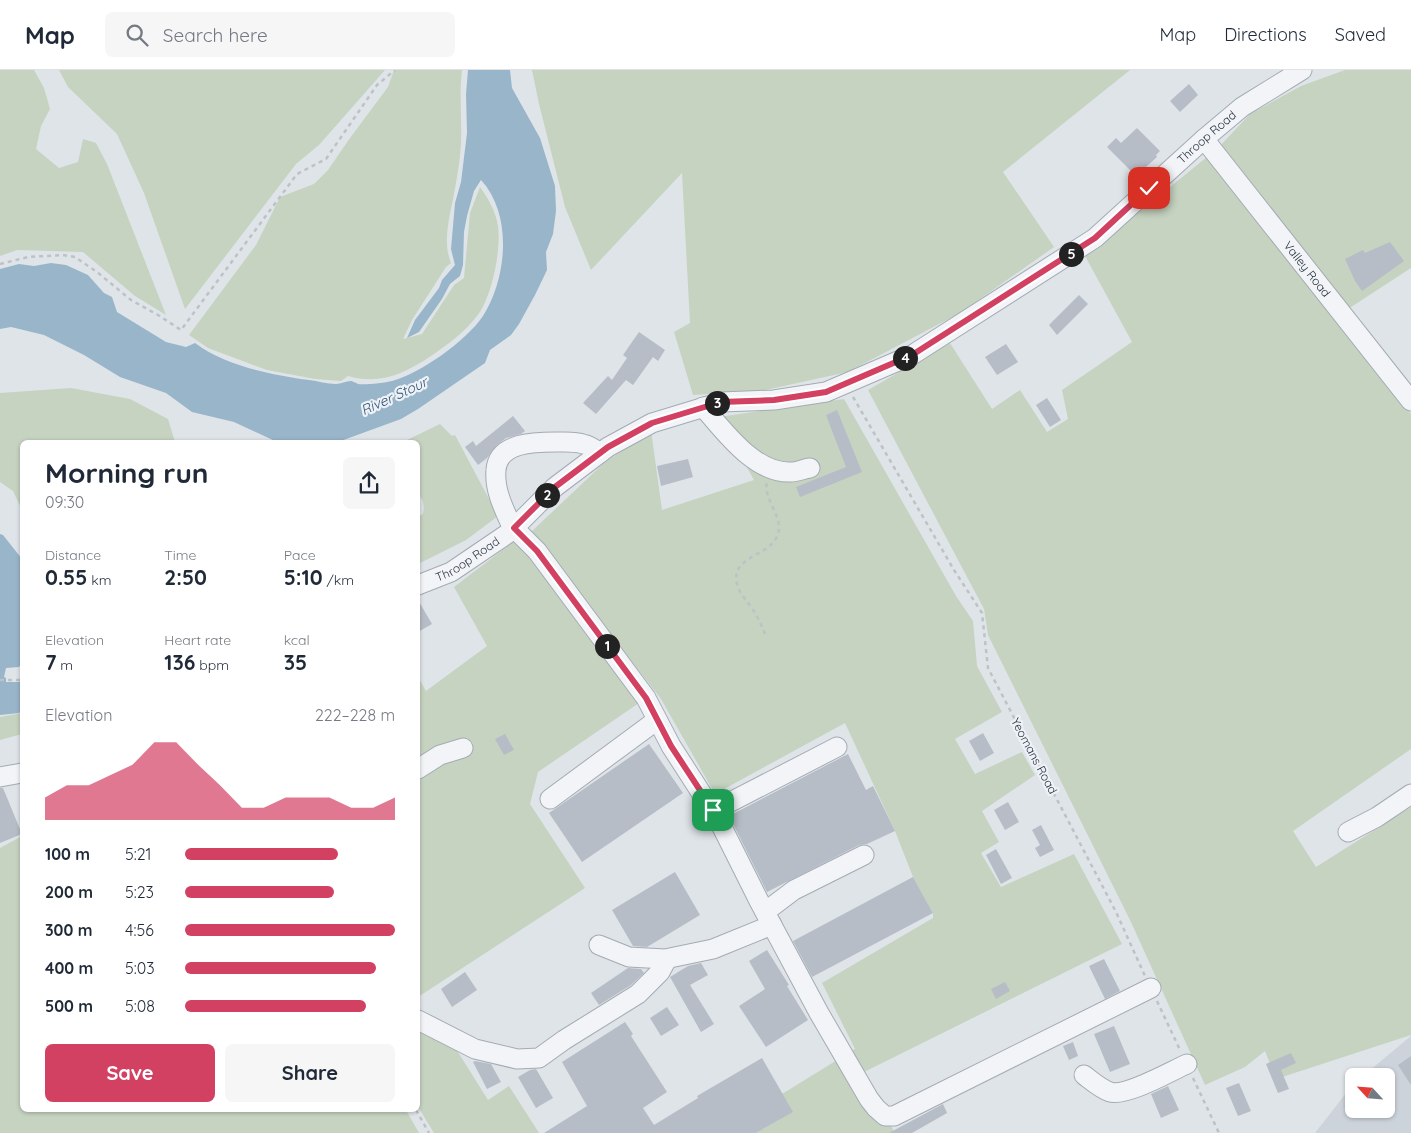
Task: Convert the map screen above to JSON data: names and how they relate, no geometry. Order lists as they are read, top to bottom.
{
  "streets": {
    "street": ["Throop Road", "Valley Road"],
    "path": ["Yeomans Road"]
  },
  "crossings": [
    ["Throop Road", "Valley Road"],
    ["Throop Road", "Yeomans Road"]
  ],
  "water": ["River Stour"],
  "north": "top left",
  "page": {
    "header": "Map",
    "search": "Search here",
    "nav": ["Map", "Directions", "Saved"],
    "pins": [
      "5",
      "4",
      "3",
      "2",
      "1"
    ],
    "heading": ["Morning run", "09:30"],
    "stats": [
      ["Distance", "0.55 km"],
      ["Time", "2:50"],
      ["Pace", "5:10 /km"],
      ["Elevation", "7 m"],
      ["Heart rate", "136 bpm"],
      ["kcal", "35"]
    ],
    "chart": ["Elevation", "222–228 m"],
    "list": [
      {
        "name": "100 m",
        "note": "5:21"
      },
      {
        "name": "200 m",
        "note": "5:23"
      },
      {
        "name": "300 m",
        "note": "4:56"
      },
      {
        "name": "400 m",
        "note": "5:03"
      },
      {
        "name": "500 m",
        "note": "5:08"
      }
    ],
    "buttons": ["Save", "Share"]
  }
}
